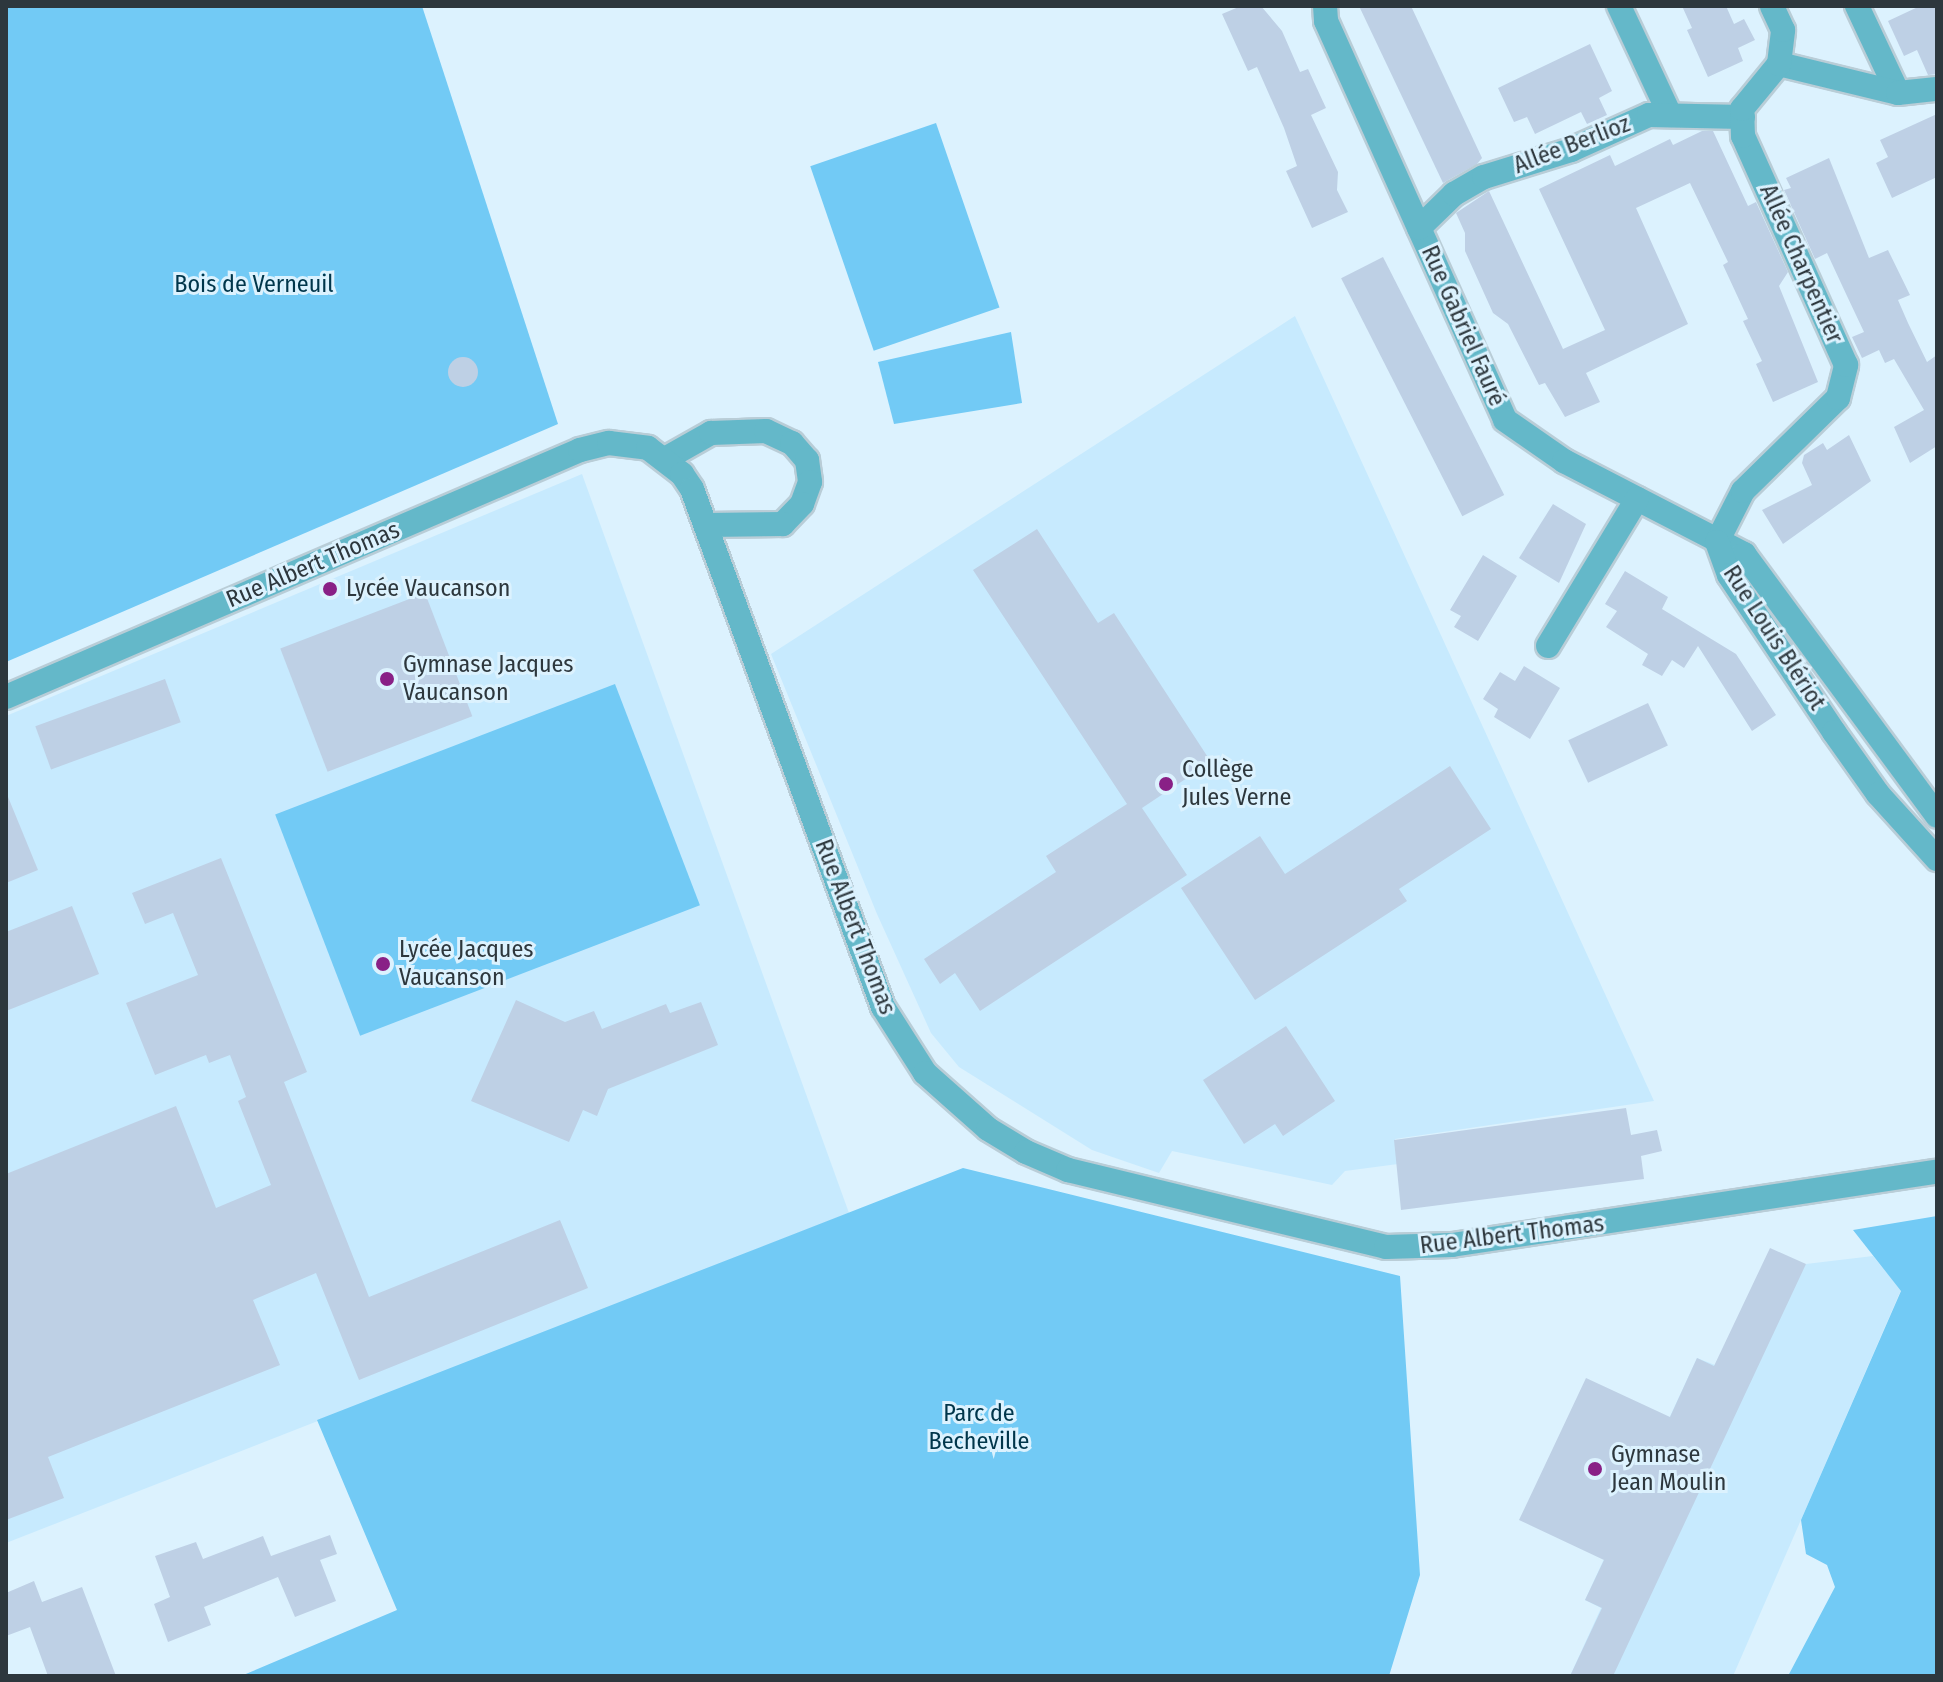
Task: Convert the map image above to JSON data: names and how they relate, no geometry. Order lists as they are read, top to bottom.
{
  "streets": {
    "street": [
      "Allée Berlioz",
      "Allée Charpentier",
      "Rue Gabriel Fauré",
      "Rue Albert Thomas",
      "Rue Louis Blériot"
    ]
  },
  "crossings": [
    ["Allée Berlioz", "Allée Charpentier"],
    ["Allée Berlioz", "Rue Gabriel Fauré"],
    ["Allée Charpentier", "Rue Gabriel Fauré"],
    ["Allée Charpentier", "Rue Louis Blériot"],
    ["Rue Gabriel Fauré", "Rue Louis Blériot"]
  ],
  "parks": ["Bois de Verneuil", "Parc de Becheville"],
  "places": [
    "Lycée Vaucanson",
    "Gymnase Jacques Vaucanson",
    "Collège Jules Verne",
    "Lycée Jacques Vaucanson",
    "Gymnase Jean Moulin"
  ]
}
